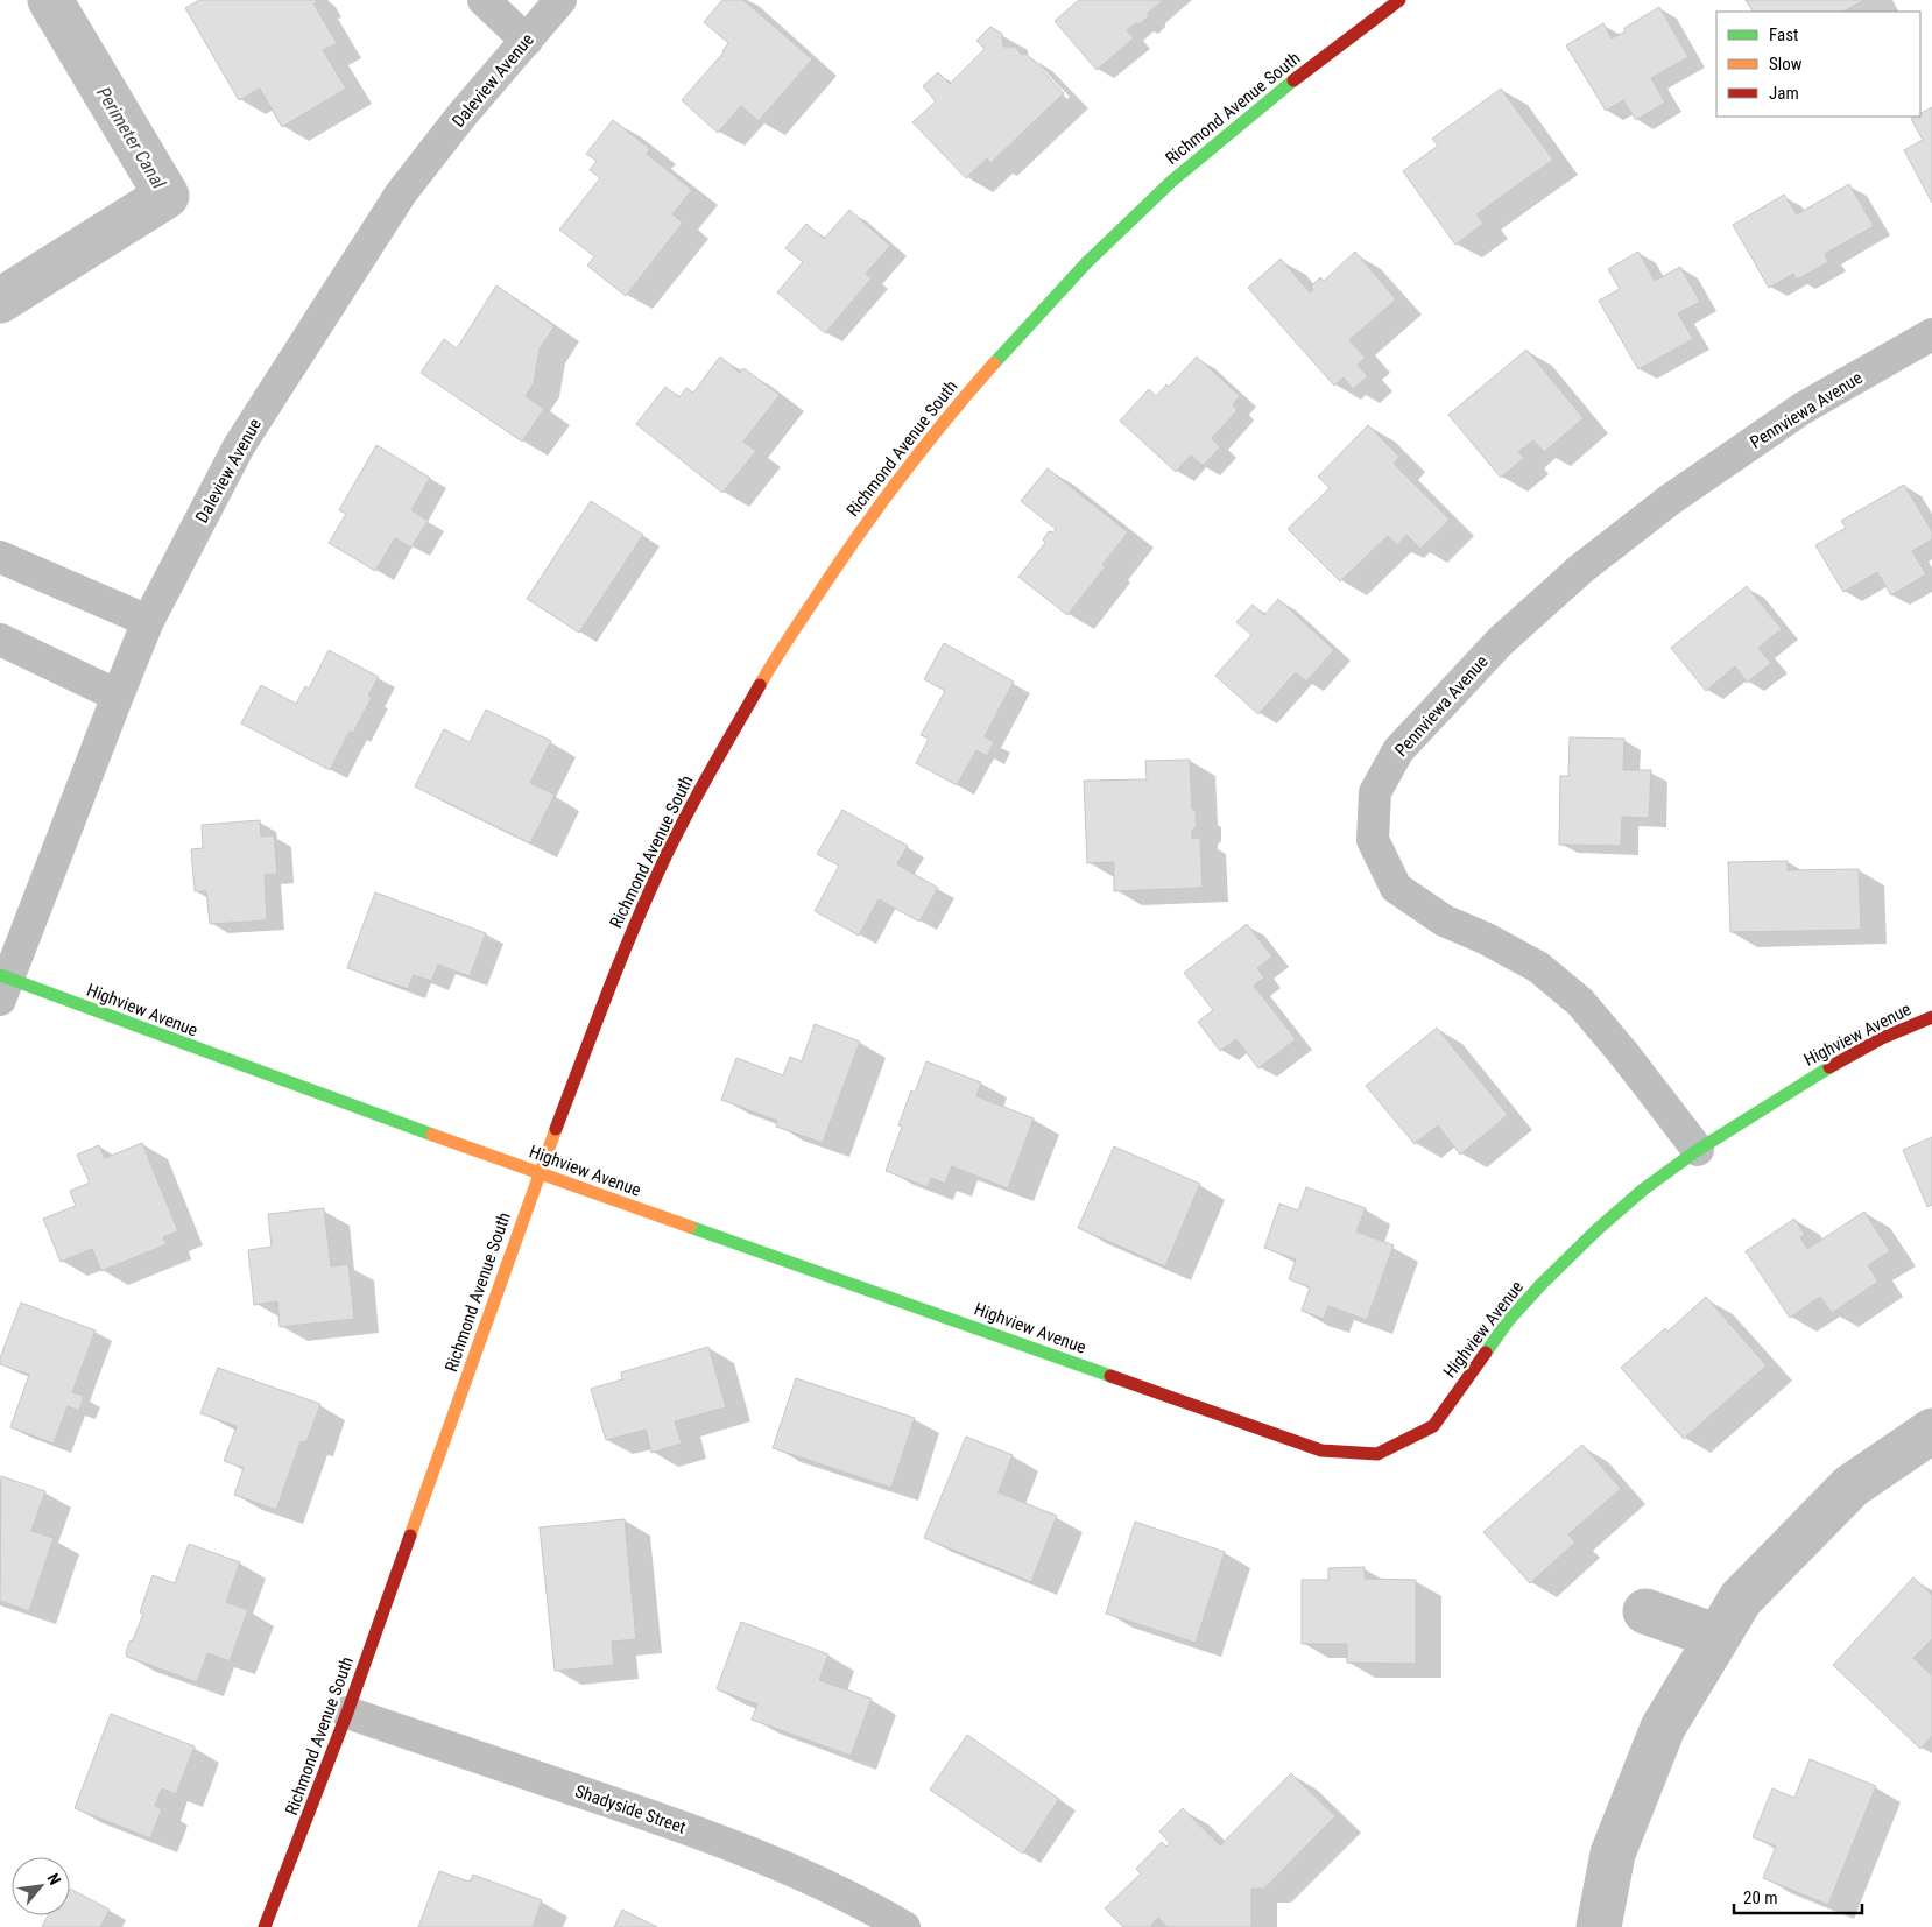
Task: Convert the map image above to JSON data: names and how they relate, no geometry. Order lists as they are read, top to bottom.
{
  "streets": {
    "street": [
      "Daleview Avenue",
      "Richmond Avenue South",
      "Pennviewa Avenue",
      "Highview Avenue",
      "Shadyside Street"
    ]
  },
  "crossings": [
    ["Daleview Avenue", "Highview Avenue"],
    ["Richmond Avenue South", "Highview Avenue"],
    ["Richmond Avenue South", "Shadyside Street"],
    ["Pennviewa Avenue", "Highview Avenue"]
  ],
  "water": ["Perimeter Canal"],
  "legend": ["Fast", "Slow", "Jam"],
  "scale_bar": "20 m",
  "north": "top right"
}
